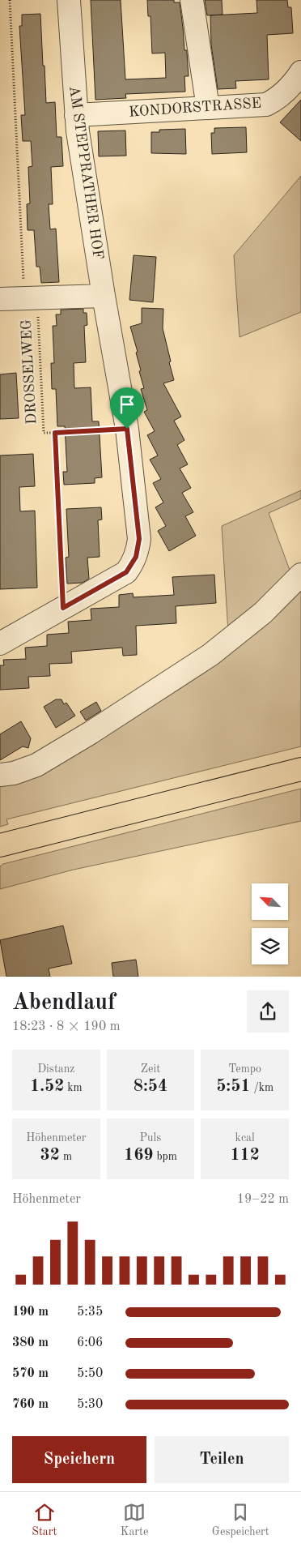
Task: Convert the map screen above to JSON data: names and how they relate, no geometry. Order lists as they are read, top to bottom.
{
  "streets": {
    "street": ["KONDORSTRASSE", "AM STEPPRATHER HOF"],
    "path": ["DROSSELWEG"]
  },
  "crossings": [
    ["KONDORSTRASSE", "AM STEPPRATHER HOF"],
    ["AM STEPPRATHER HOF", "DROSSELWEG"]
  ],
  "north": "top left",
  "page": {
    "heading": ["Abendlauf", "18:23 · 8 × 190 m"],
    "stats": [
      ["Distanz", "1.52 km"],
      ["Zeit", "8:54"],
      ["Tempo", "5:51 /km"],
      ["Höhenmeter", "32 m"],
      ["Puls", "169 bpm"],
      ["kcal", "112"]
    ],
    "chart": ["Höhenmeter", "19–22 m"],
    "list": [
      {
        "name": "190 m",
        "note": "5:35"
      },
      {
        "name": "380 m",
        "note": "6:06"
      },
      {
        "name": "570 m",
        "note": "5:50"
      },
      {
        "name": "760 m",
        "note": "5:30"
      }
    ],
    "buttons": ["Speichern", "Teilen"],
    "tabs": ["Start", "Karte", "Gespeichert"]
  }
}
